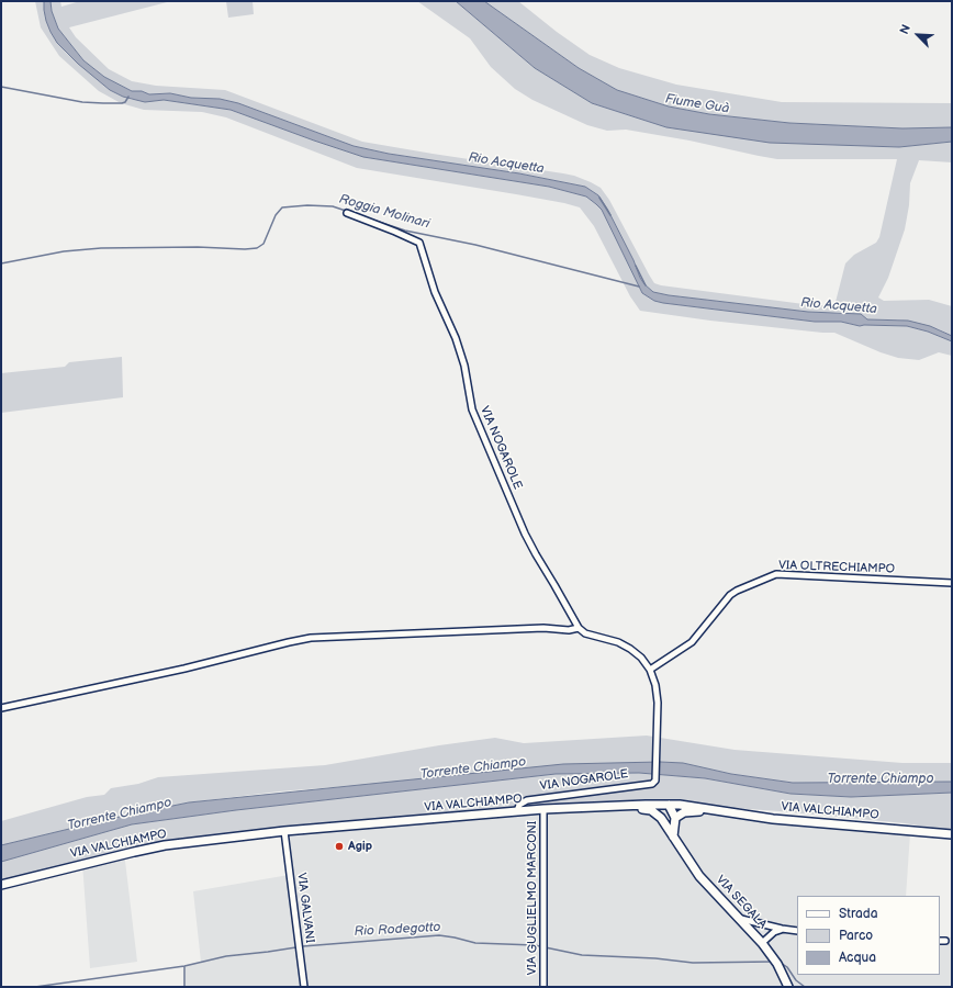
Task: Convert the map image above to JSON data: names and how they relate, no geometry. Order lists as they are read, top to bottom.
{
  "streets": {
    "main road": ["VIA VALCHIAMPO", "VIA SEGALA"],
    "street": [
      "VIA NOGAROLE",
      "VIA OLTRECHIAMPO",
      "VIA GUGLIELMO MARCONI",
      "VIA GALVANI"
    ]
  },
  "crossings": [
    ["VIA NOGAROLE", "VIA OLTRECHIAMPO"],
    ["VIA NOGAROLE", "VIA VALCHIAMPO"],
    ["VIA VALCHIAMPO", "VIA GUGLIELMO MARCONI"],
    ["VIA VALCHIAMPO", "VIA GALVANI"]
  ],
  "water": [
    "Fiume Guà",
    "Rio Acquetta",
    "Roggia Molinari",
    "Torrente Chiampo",
    "Rio Rodegotto"
  ],
  "places": ["Agip"],
  "legend": ["Strada", "Parco", "Acqua"],
  "north": "top left"
}
